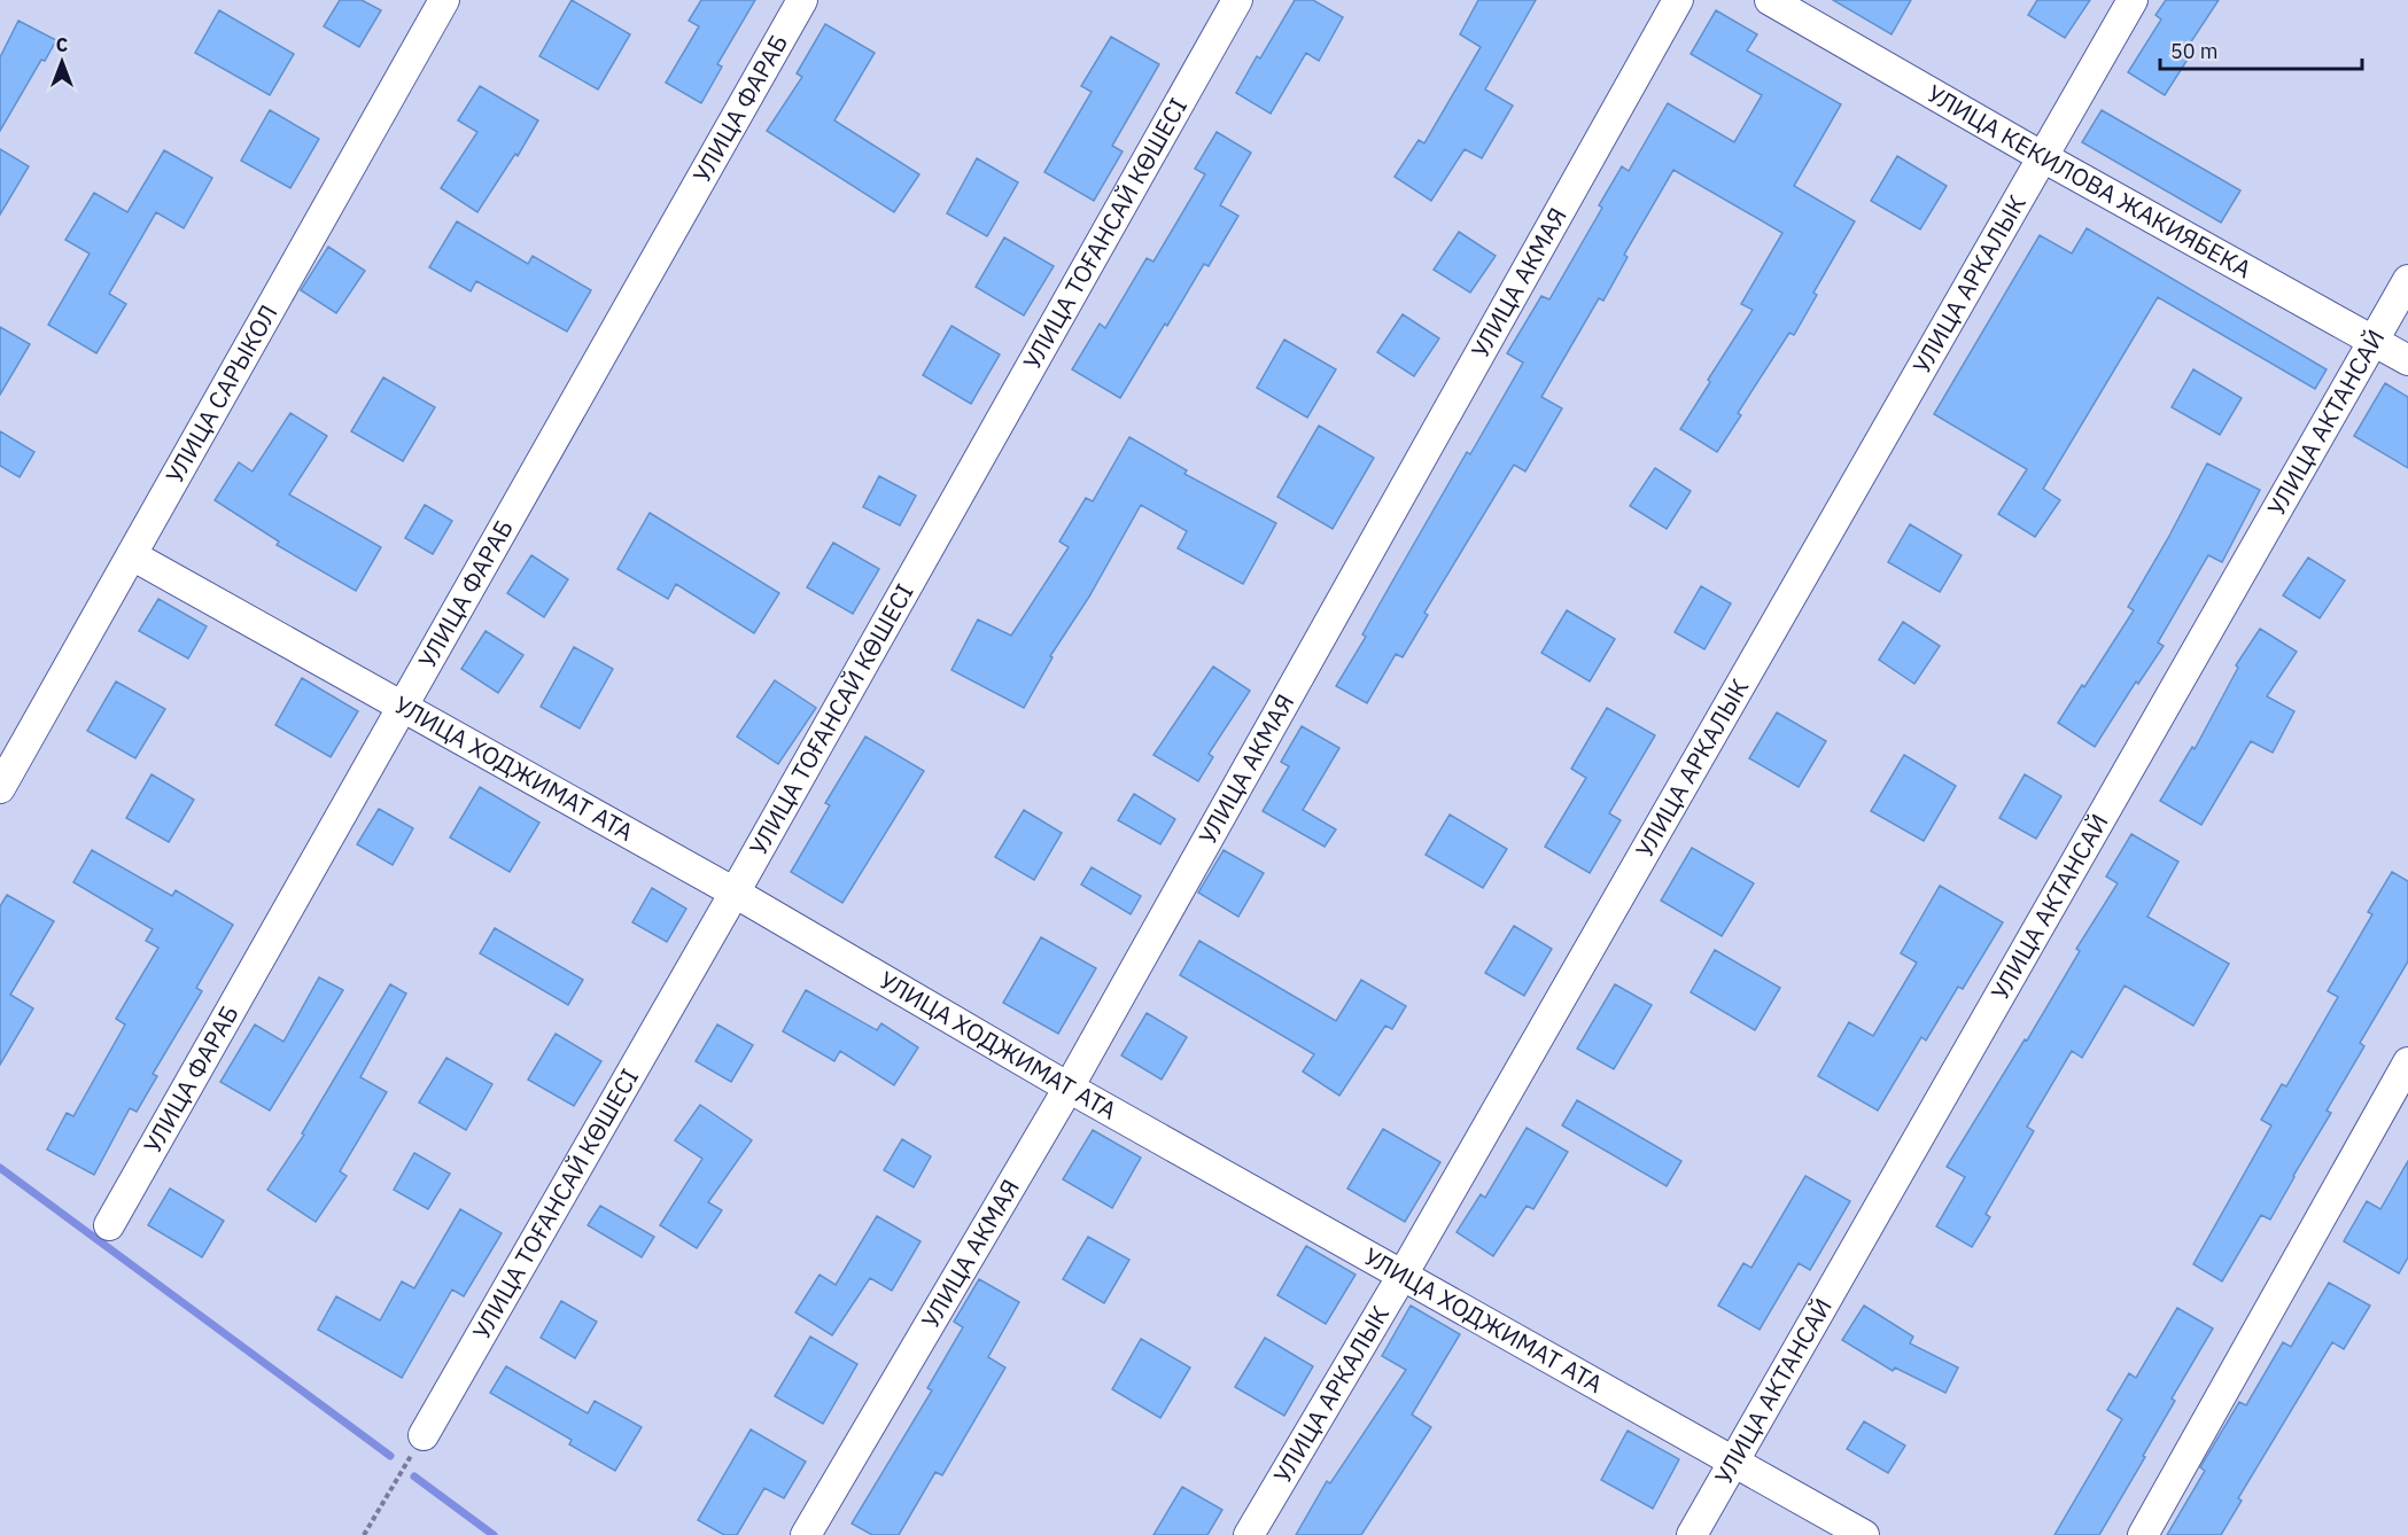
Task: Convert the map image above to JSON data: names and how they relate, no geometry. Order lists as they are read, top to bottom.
{
  "streets": {
    "street": [
      "УЛИЦА ФАРАБ",
      "УЛИЦА КЕКИЛОВА ЖАКИЯБЕКА",
      "УЛИЦА ТОҒАНСАЙ КӨШЕСІ",
      "УЛИЦА АКМАЯ",
      "УЛИЦА АРКАЛЫК",
      "УЛИЦА САРЫКОЛ",
      "УЛИЦА АКТАНСАЙ",
      "УЛИЦА ХОДЖИМАТ АТА"
    ]
  },
  "crossings": [
    ["УЛИЦА ФАРАБ", "УЛИЦА ХОДЖИМАТ АТА"],
    ["УЛИЦА КЕКИЛОВА ЖАКИЯБЕКА", "УЛИЦА АРКАЛЫК"],
    ["УЛИЦА КЕКИЛОВА ЖАКИЯБЕКА", "УЛИЦА АКТАНСАЙ"],
    ["УЛИЦА ТОҒАНСАЙ КӨШЕСІ", "УЛИЦА ХОДЖИМАТ АТА"],
    ["УЛИЦА АКМАЯ", "УЛИЦА ХОДЖИМАТ АТА"],
    ["УЛИЦА АРКАЛЫК", "УЛИЦА ХОДЖИМАТ АТА"],
    ["УЛИЦА САРЫКОЛ", "УЛИЦА ХОДЖИМАТ АТА"],
    ["УЛИЦА АКТАНСАЙ", "УЛИЦА ХОДЖИМАТ АТА"]
  ],
  "scale_bar": "50 m",
  "north": "top"
}
